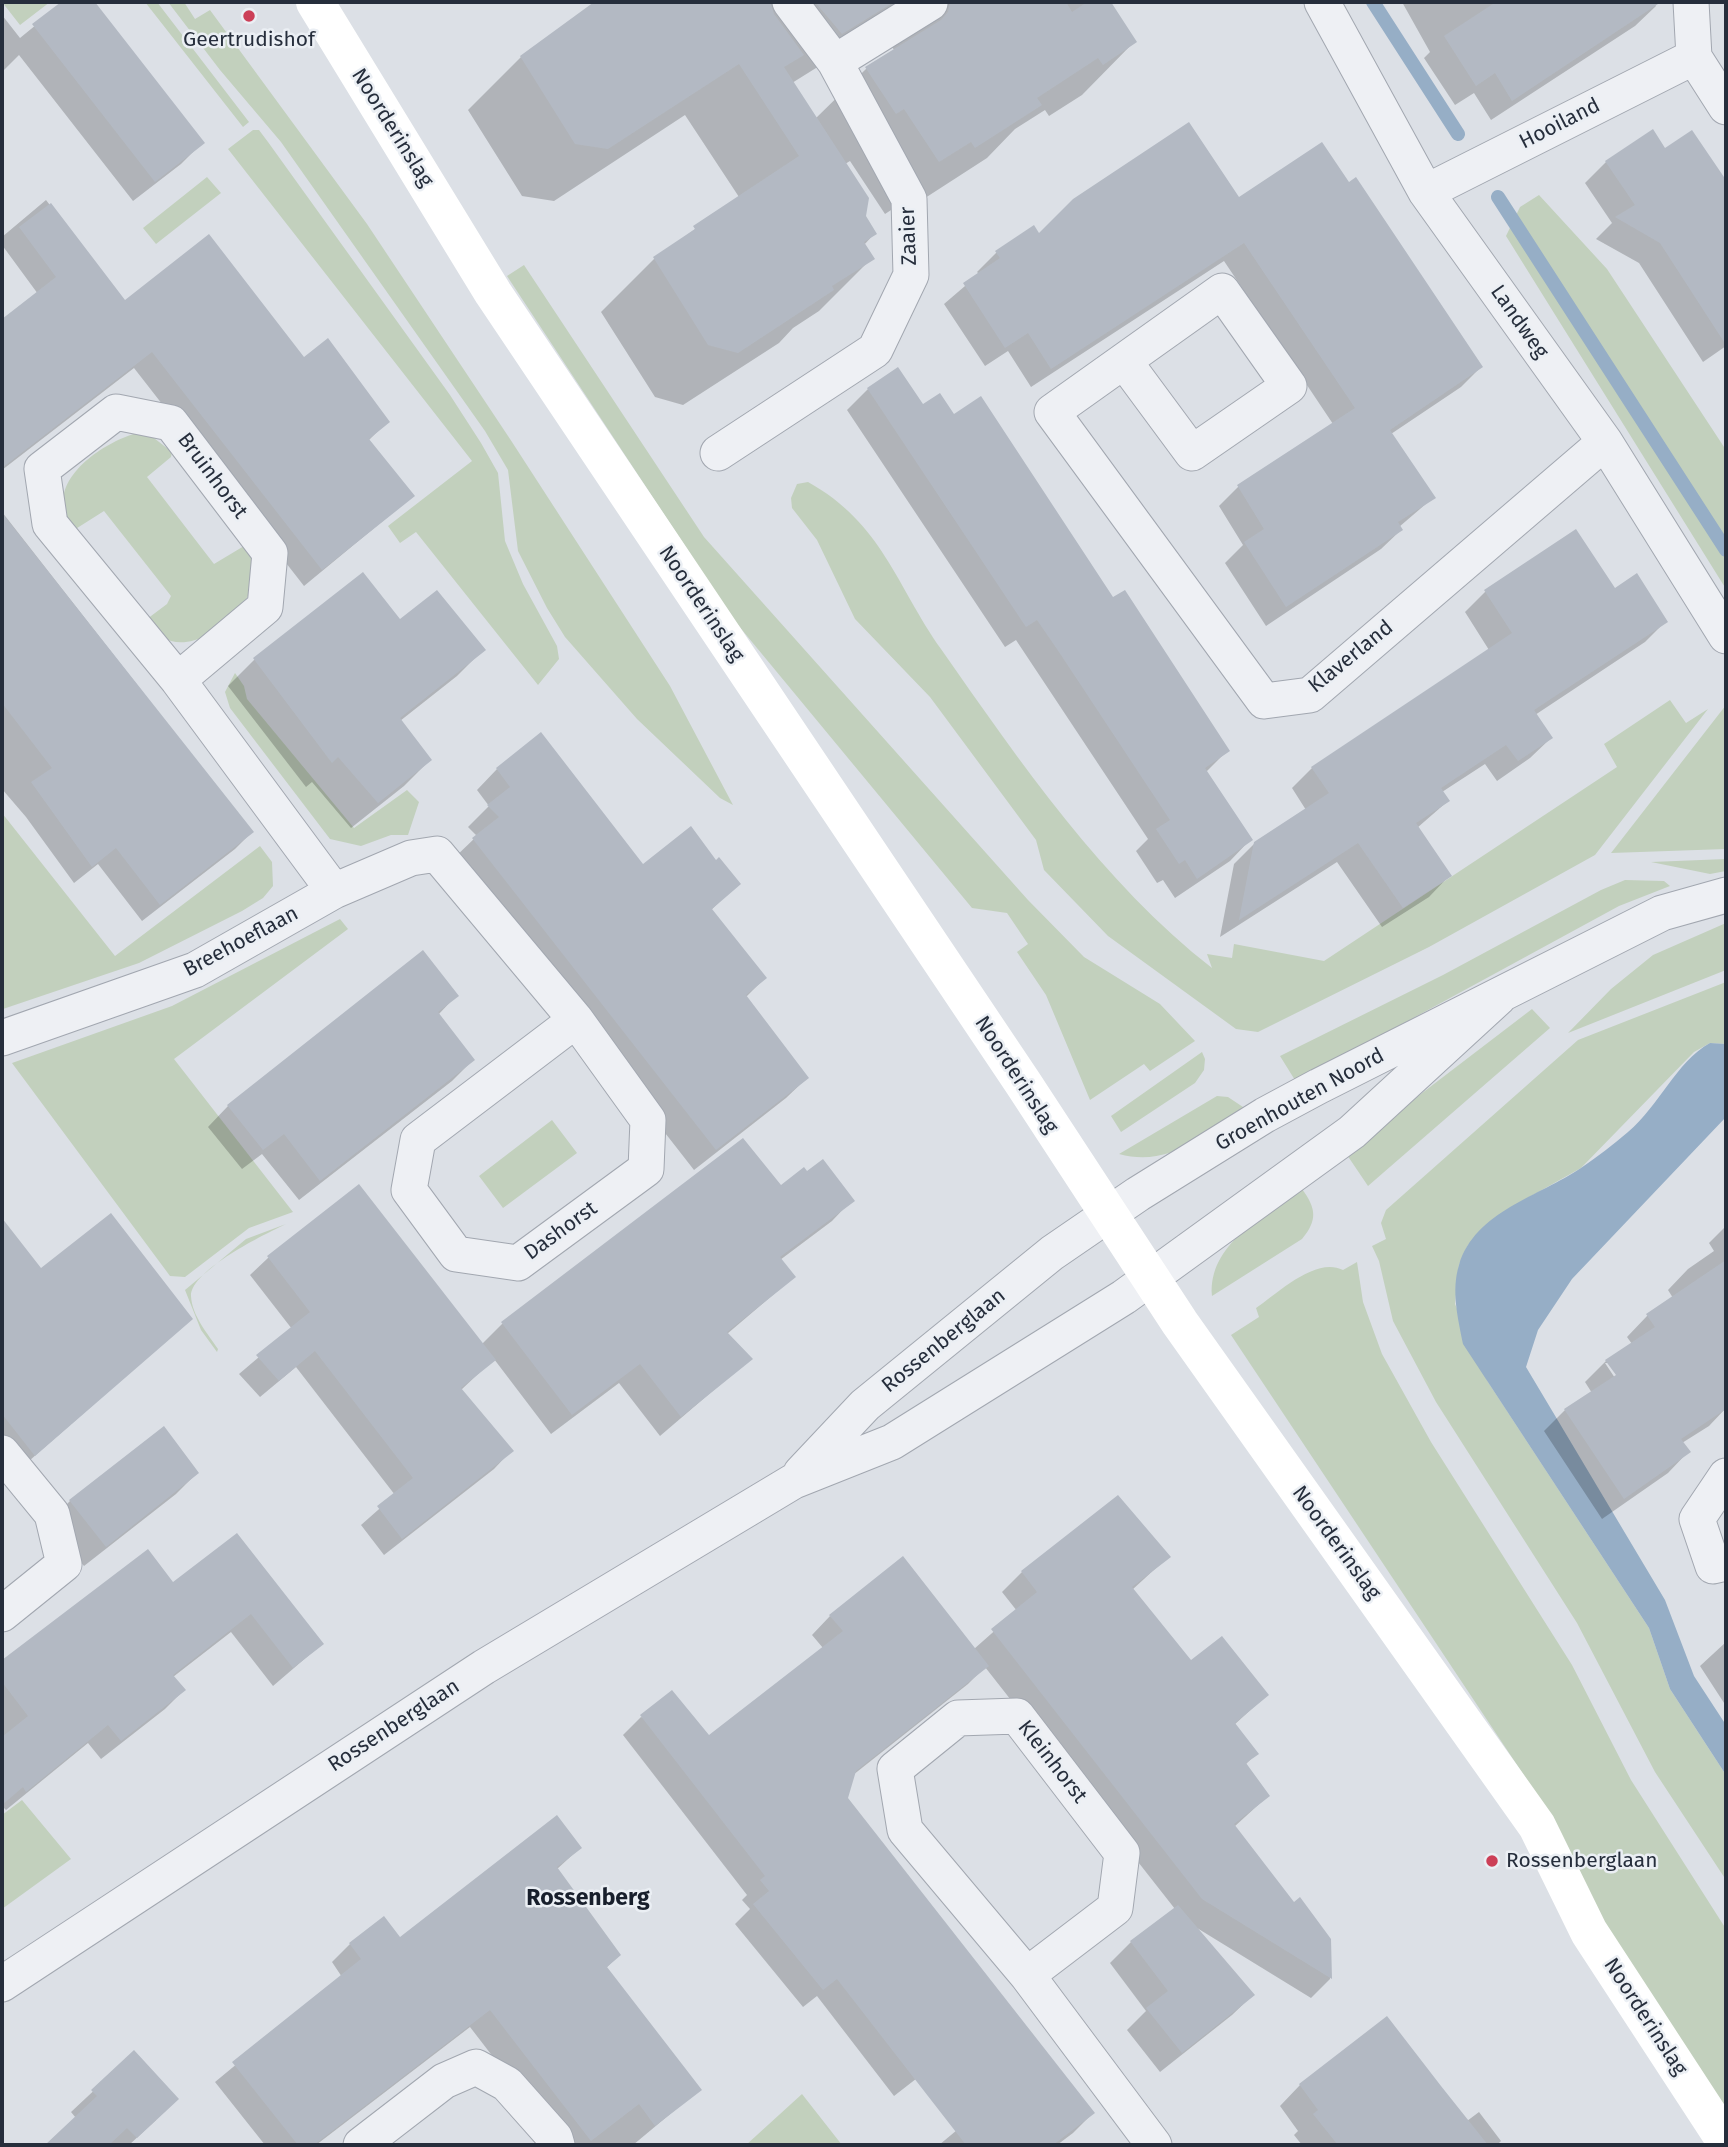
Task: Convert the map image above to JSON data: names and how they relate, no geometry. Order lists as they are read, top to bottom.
{
  "streets": {
    "main road": ["Noorderinslag"],
    "street": [
      "Hooiland",
      "Zaaier",
      "Landweg",
      "Bruinhorst",
      "Klaverland",
      "Breehoeflaan",
      "Groenhouten Noord",
      "Dashorst",
      "Rossenberglaan",
      "Kleinhorst"
    ]
  },
  "crossings": [
    ["Hooiland", "Landweg"],
    ["Noorderinslag", "Groenhouten Noord"],
    ["Noorderinslag", "Rossenberglaan"],
    ["Landweg", "Klaverland"],
    ["Bruinhorst", "Breehoeflaan"],
    ["Breehoeflaan", "Dashorst"],
    ["Groenhouten Noord", "Rossenberglaan"]
  ],
  "districts": ["Rossenberg"],
  "places": ["Geertrudishof", "Rossenberglaan"]
}
